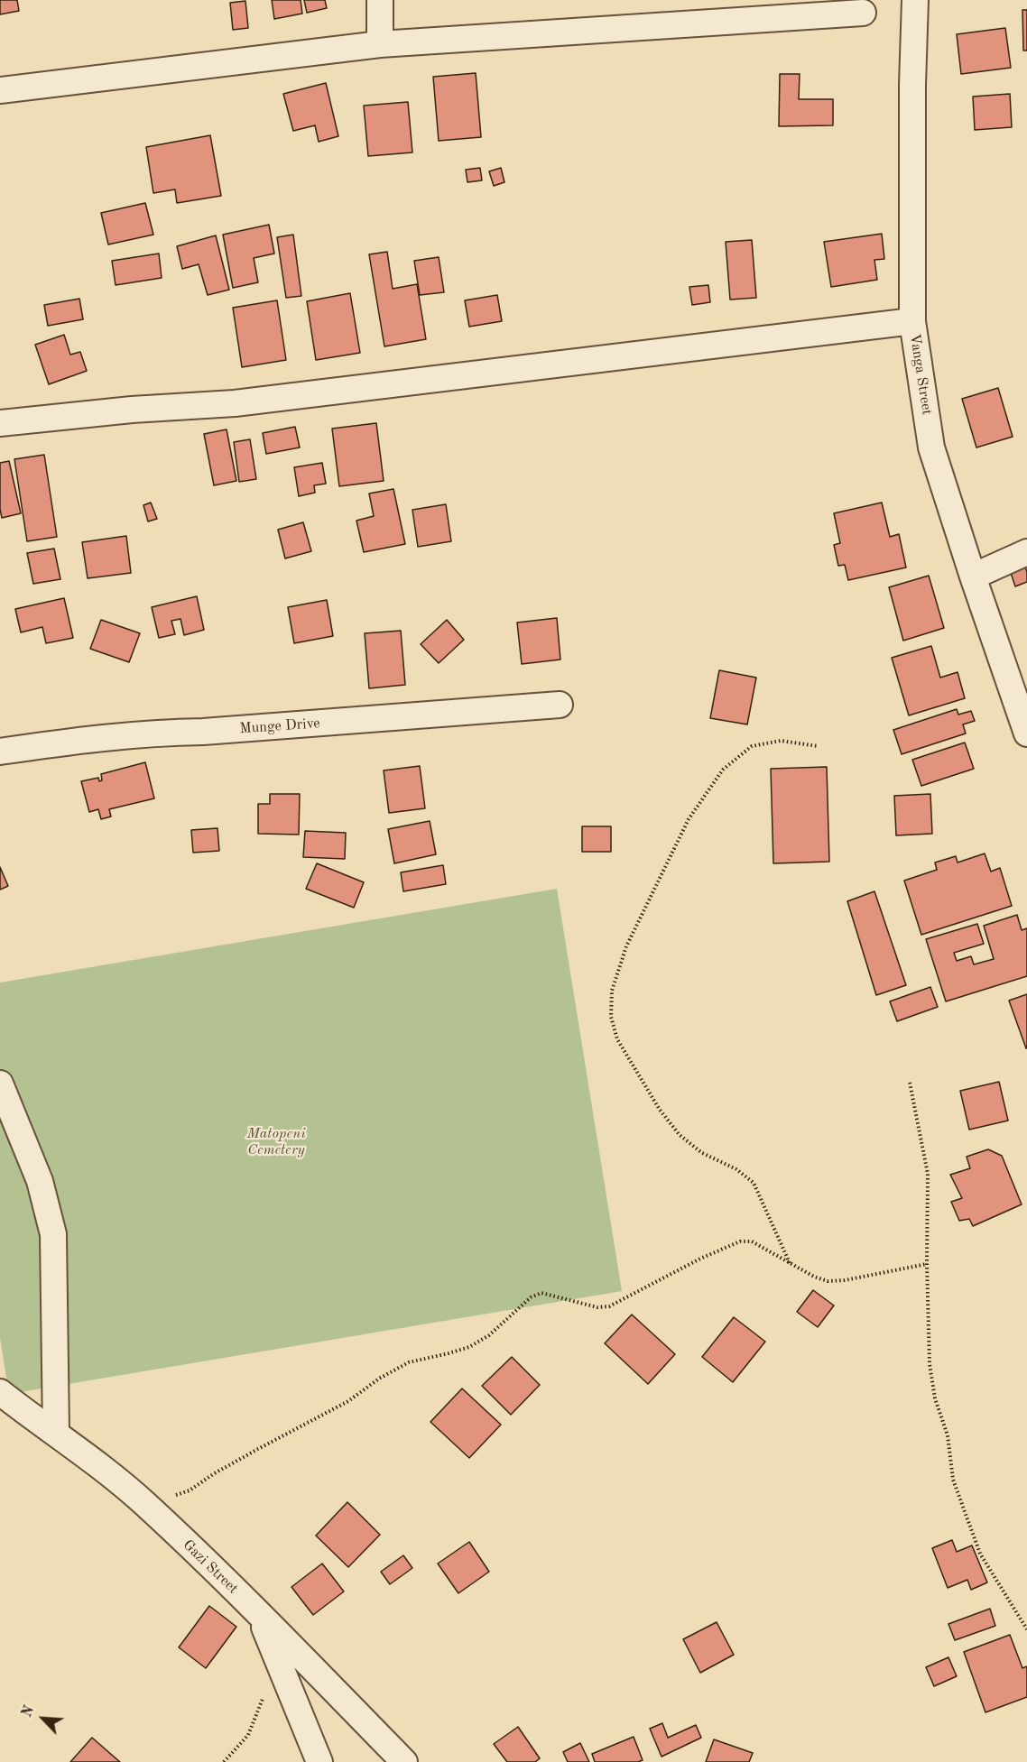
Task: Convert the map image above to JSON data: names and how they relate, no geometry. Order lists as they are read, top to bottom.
{
  "streets": {
    "street": ["Vanga Street", "Munge Drive", "Gazi Street"]
  },
  "parks": ["Matopeni Cemetery"],
  "north": "top left"
}
